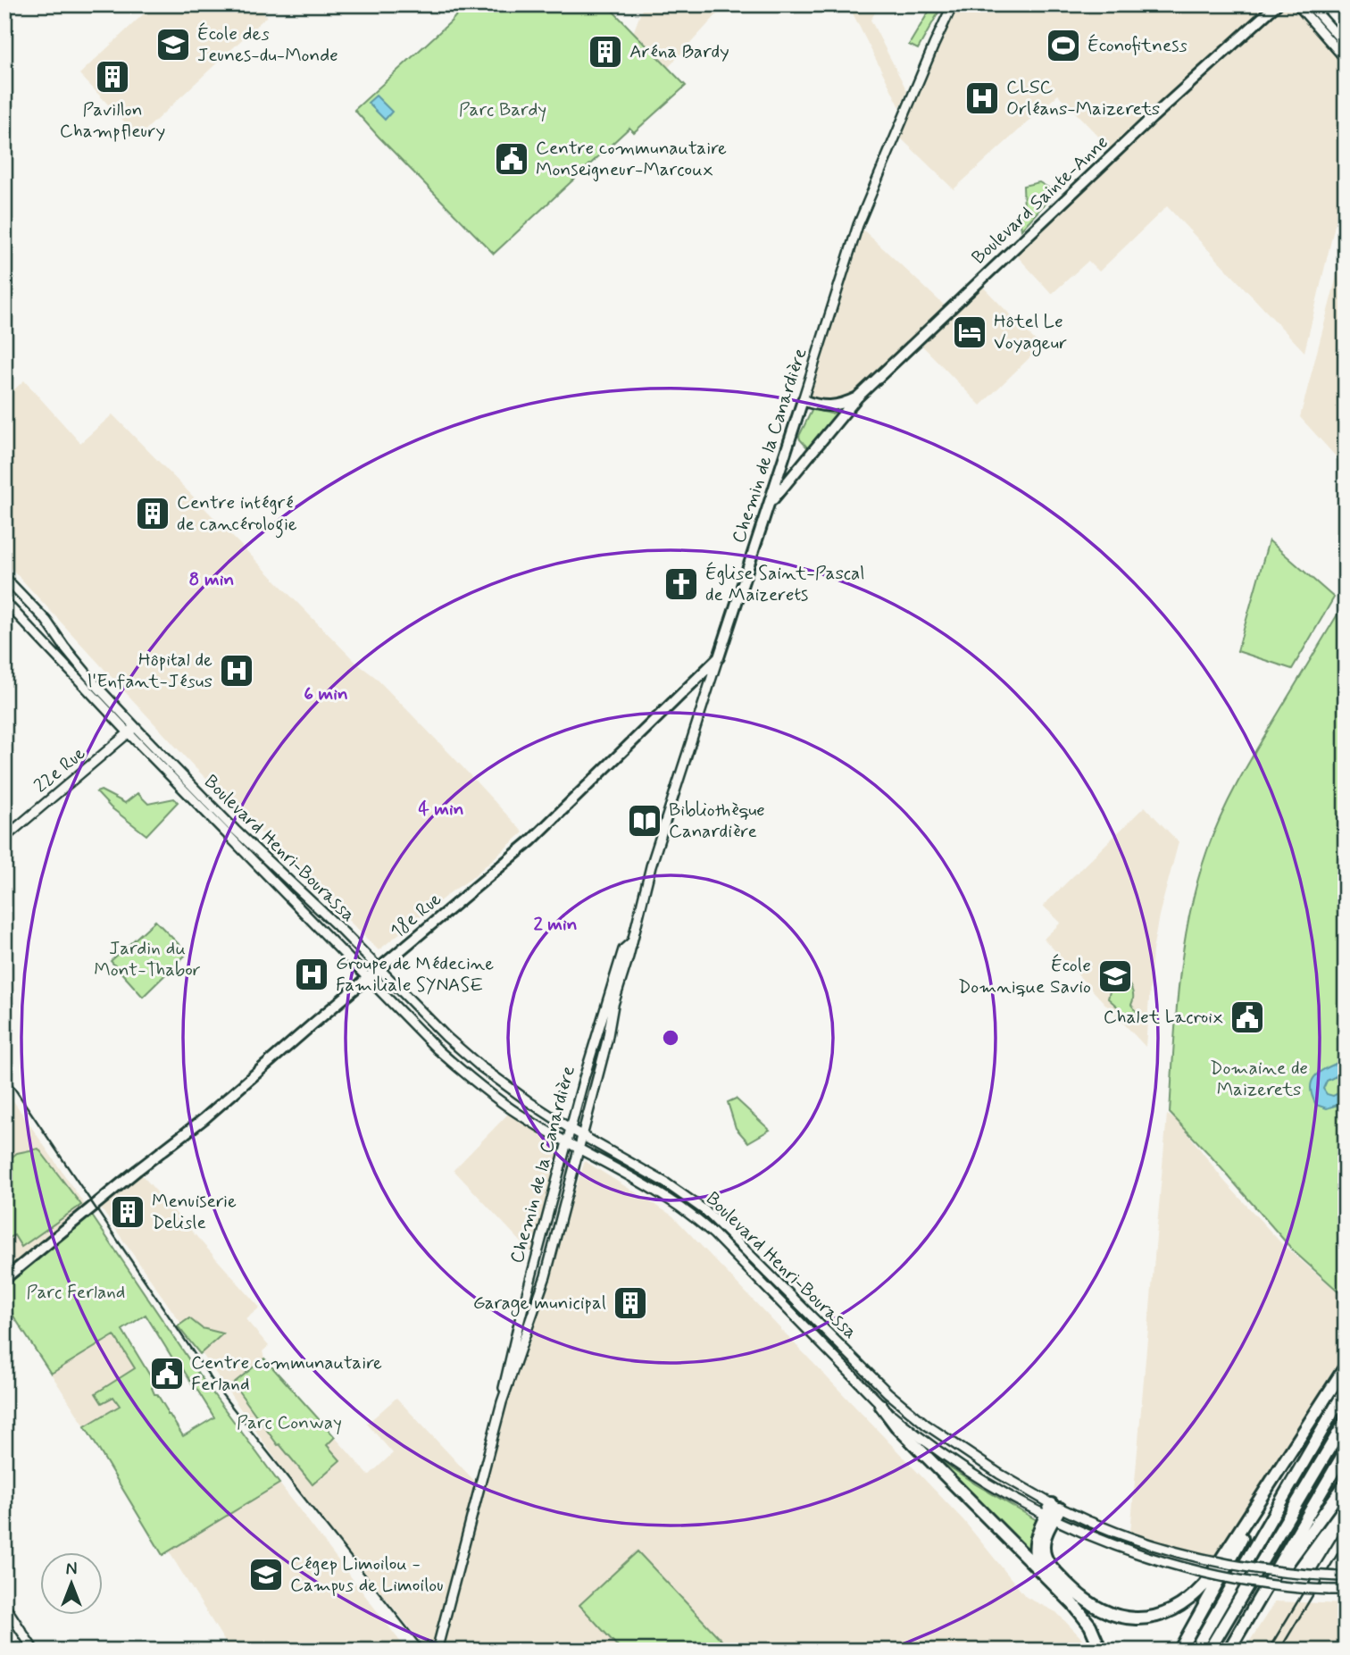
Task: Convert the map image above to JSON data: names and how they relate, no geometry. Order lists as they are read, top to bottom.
{
  "streets": {
    "main road": [
      "Boulevard Sainte-Anne",
      "Chemin de la Canardière",
      "22e Rue",
      "Boulevard Henri-Bourassa",
      "18e Rue"
    ]
  },
  "crossings": [
    ["Boulevard Sainte-Anne", "Chemin de la Canardière"],
    ["Chemin de la Canardière", "Boulevard Henri-Bourassa"],
    ["Chemin de la Canardière", "18e Rue"],
    ["22e Rue", "Boulevard Henri-Bourassa"],
    ["Boulevard Henri-Bourassa", "18e Rue"]
  ],
  "parks": [
    "Parc Bardy",
    "Jardin du Mont-Thabor",
    "Domaine de Maizerets",
    "Parc Ferland",
    "Parc Conway"
  ],
  "places": {
    "school or university": ["École des Jeunes-du-Monde", "École Domnique Savio", "Cégep Limoilou - Campus de Limoilou"],
    "sports": ["Éconofitness"],
    "building": [
      "Aréna Bardy",
      "Pavillon Champfleury",
      "Centre intégré de cancérologie",
      "Menuiserie Delisle",
      "Garage municipal"
    ],
    "hospital": ["CLSC Orléans-Maizerets", "Hôpital de l'Enfant-Jésus", "Groupe de Médecine Familiale SYNASE"],
    "public building": ["Centre communautaire Monseigneur-Marcoux", "Chalet Lacroix", "Centre communautaire Ferland"],
    "hotel": ["Hôtel Le Voyageur"],
    "church": ["Église Saint-Pascal de Maizerets"],
    "library": ["Bibliothèque Canardière"]
  },
  "north": "top",
  "rings": [
    "8 min",
    "6 min",
    "4 min",
    "2 min"
  ]
}
